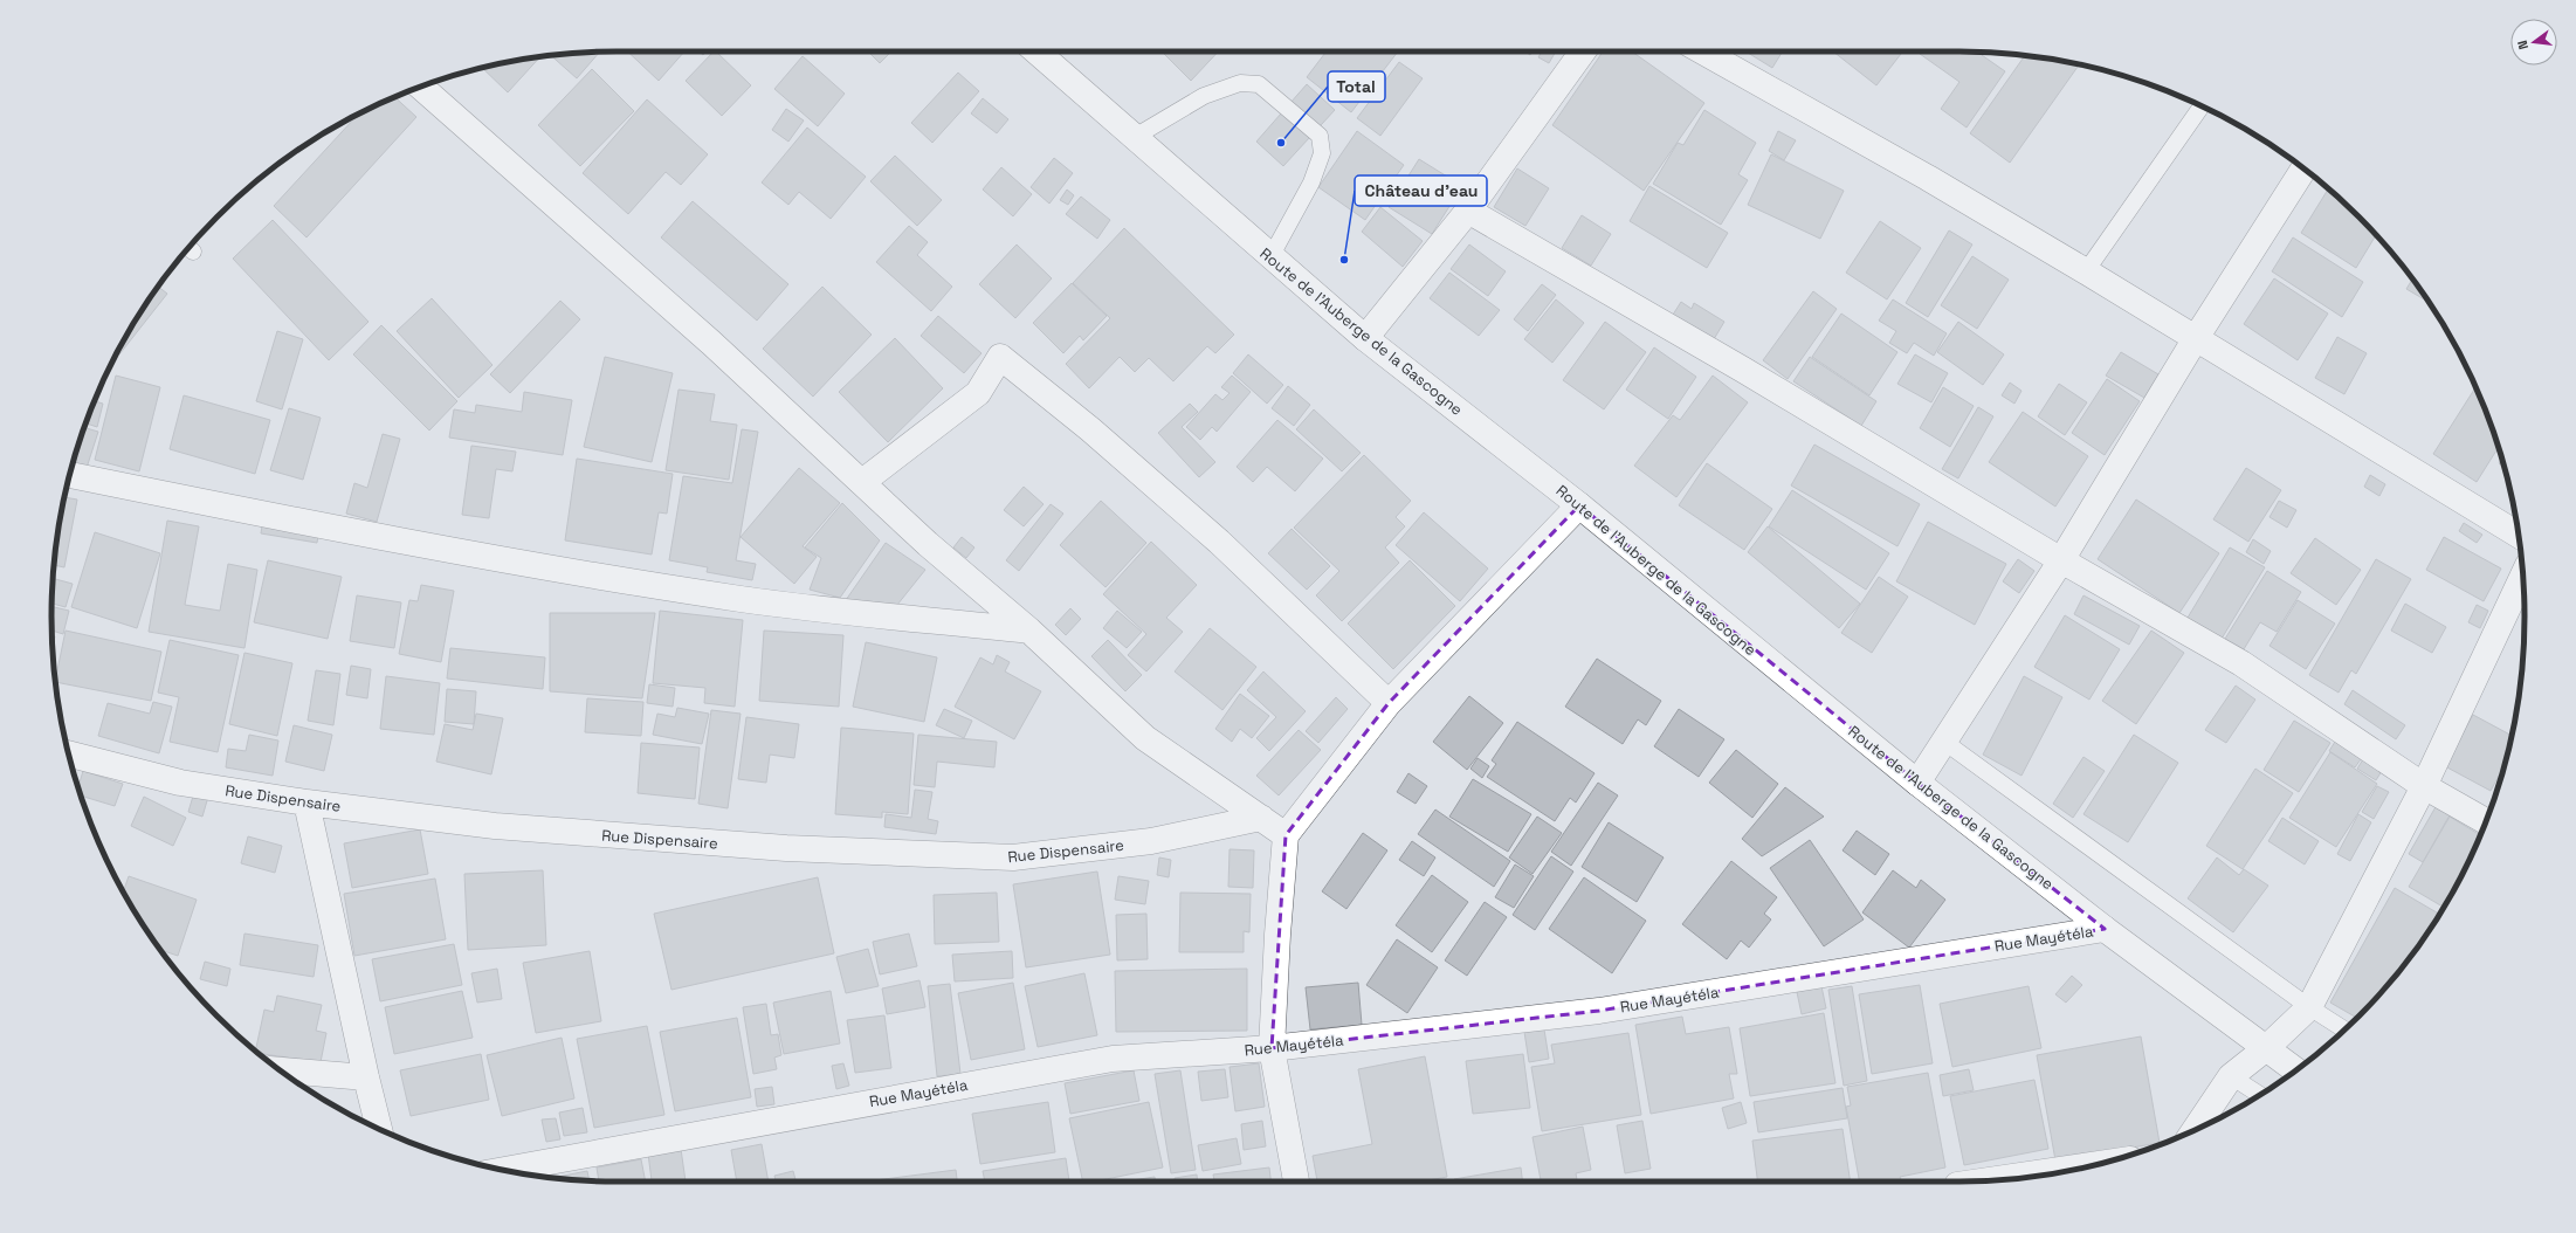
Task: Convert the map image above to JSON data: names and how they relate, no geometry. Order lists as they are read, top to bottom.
{
  "streets": {
    "street": ["Route de l'Auberge de la Gascogne", "Rue Dispensaire", "Rue Mayétéla"]
  },
  "crossings": [
    ["Route de l'Auberge de la Gascogne", "Rue Mayétéla"]
  ],
  "places": ["Total", "Château d'eau"],
  "north": "left"
}
